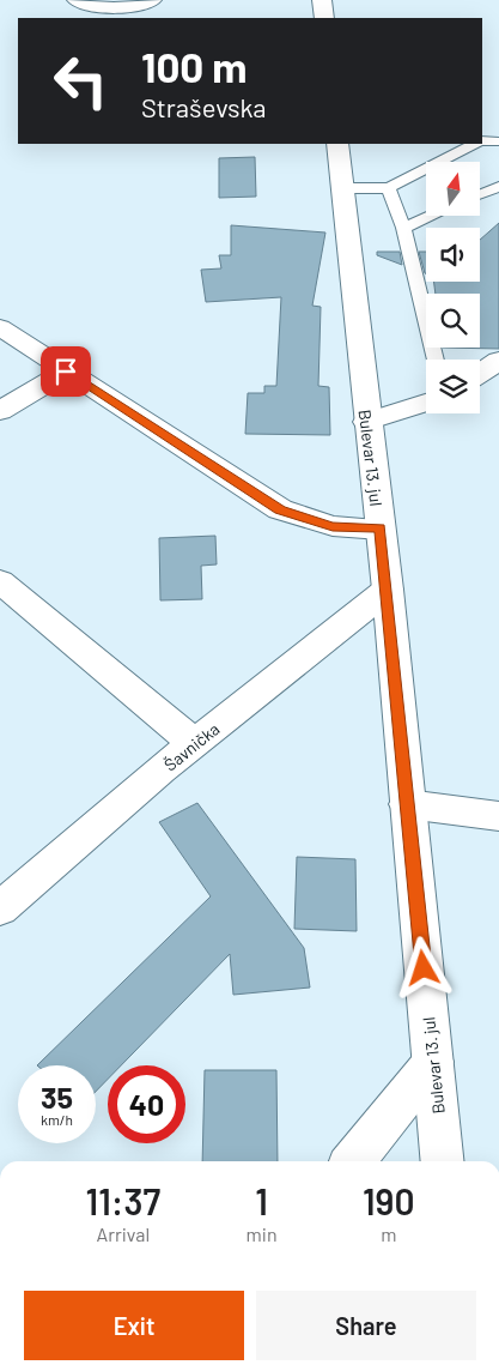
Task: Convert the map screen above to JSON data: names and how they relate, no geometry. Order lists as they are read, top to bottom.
{
  "streets": {
    "street": ["Bulevar 13. jul", "Šavnička"]
  },
  "crossings": [
    ["Bulevar 13. jul", "Šavnička"]
  ],
  "north": "top",
  "page": {
    "turn": ["100 m", "Straševska"],
    "speed": "35 km/h",
    "limit": "40",
    "eta": [
      "11:37",
      "Arrival",
      "1",
      "min",
      "190",
      "m"
    ],
    "buttons": ["Exit", "Share"]
  }
}
